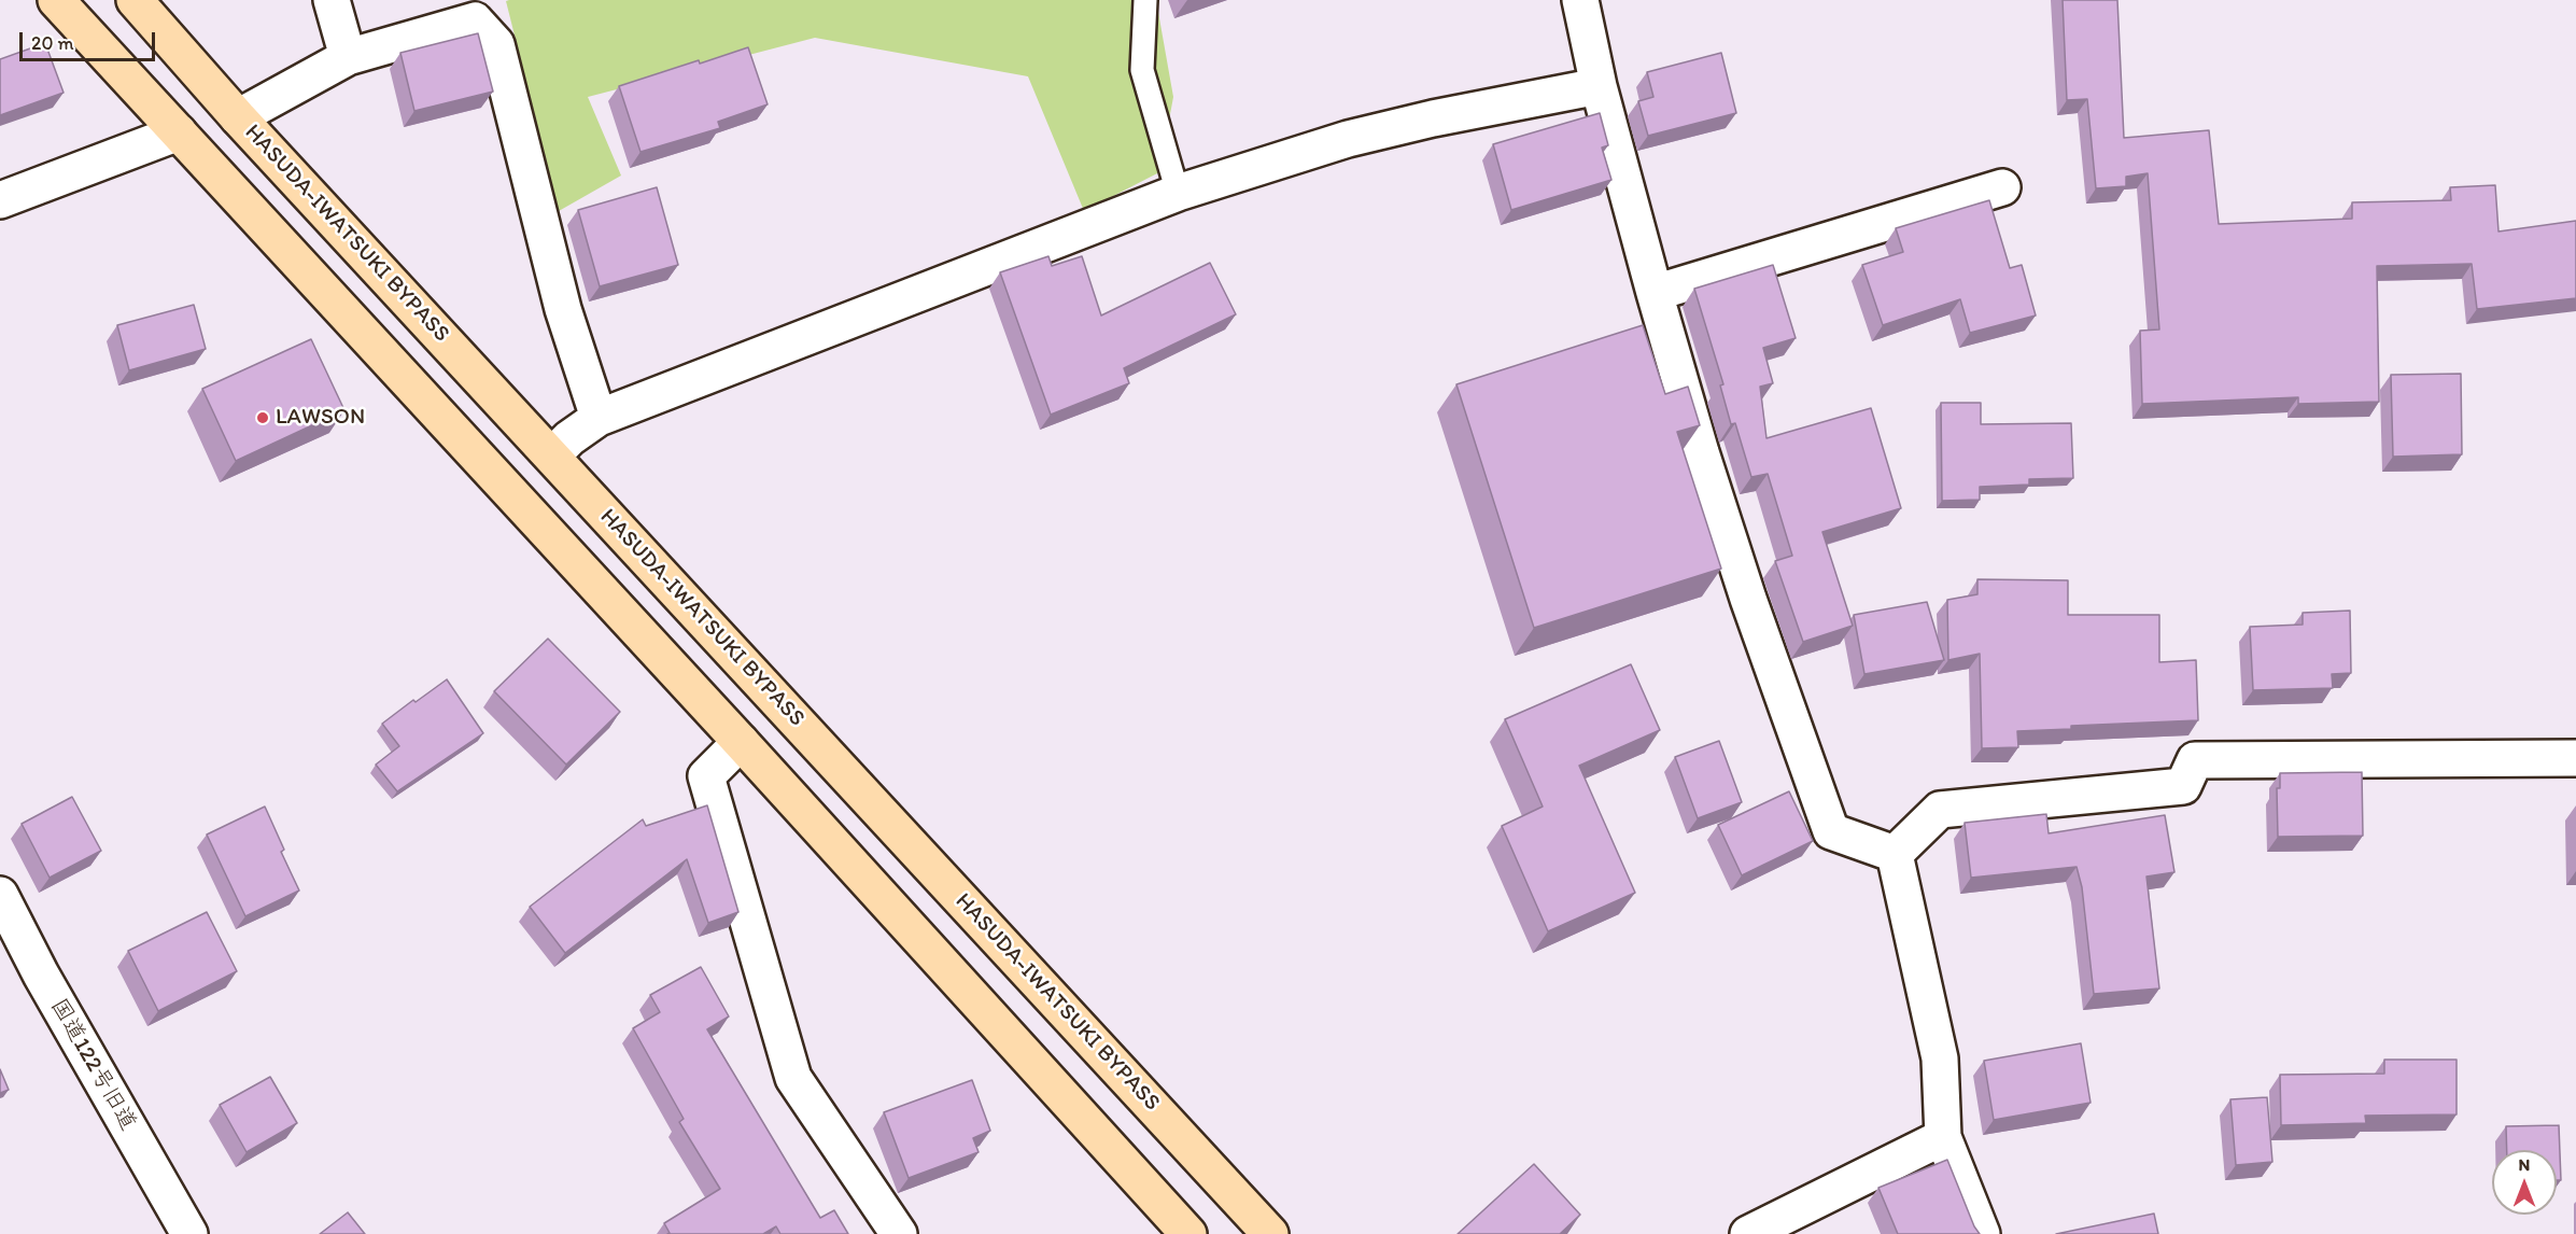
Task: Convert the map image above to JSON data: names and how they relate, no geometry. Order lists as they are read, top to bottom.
{
  "streets": {
    "highway": ["HASUDA-IWATSUKI BYPASS"],
    "street": ["国道122号旧道"]
  },
  "places": ["LAWSON"],
  "scale_bar": "20 m",
  "north": "top"
}
